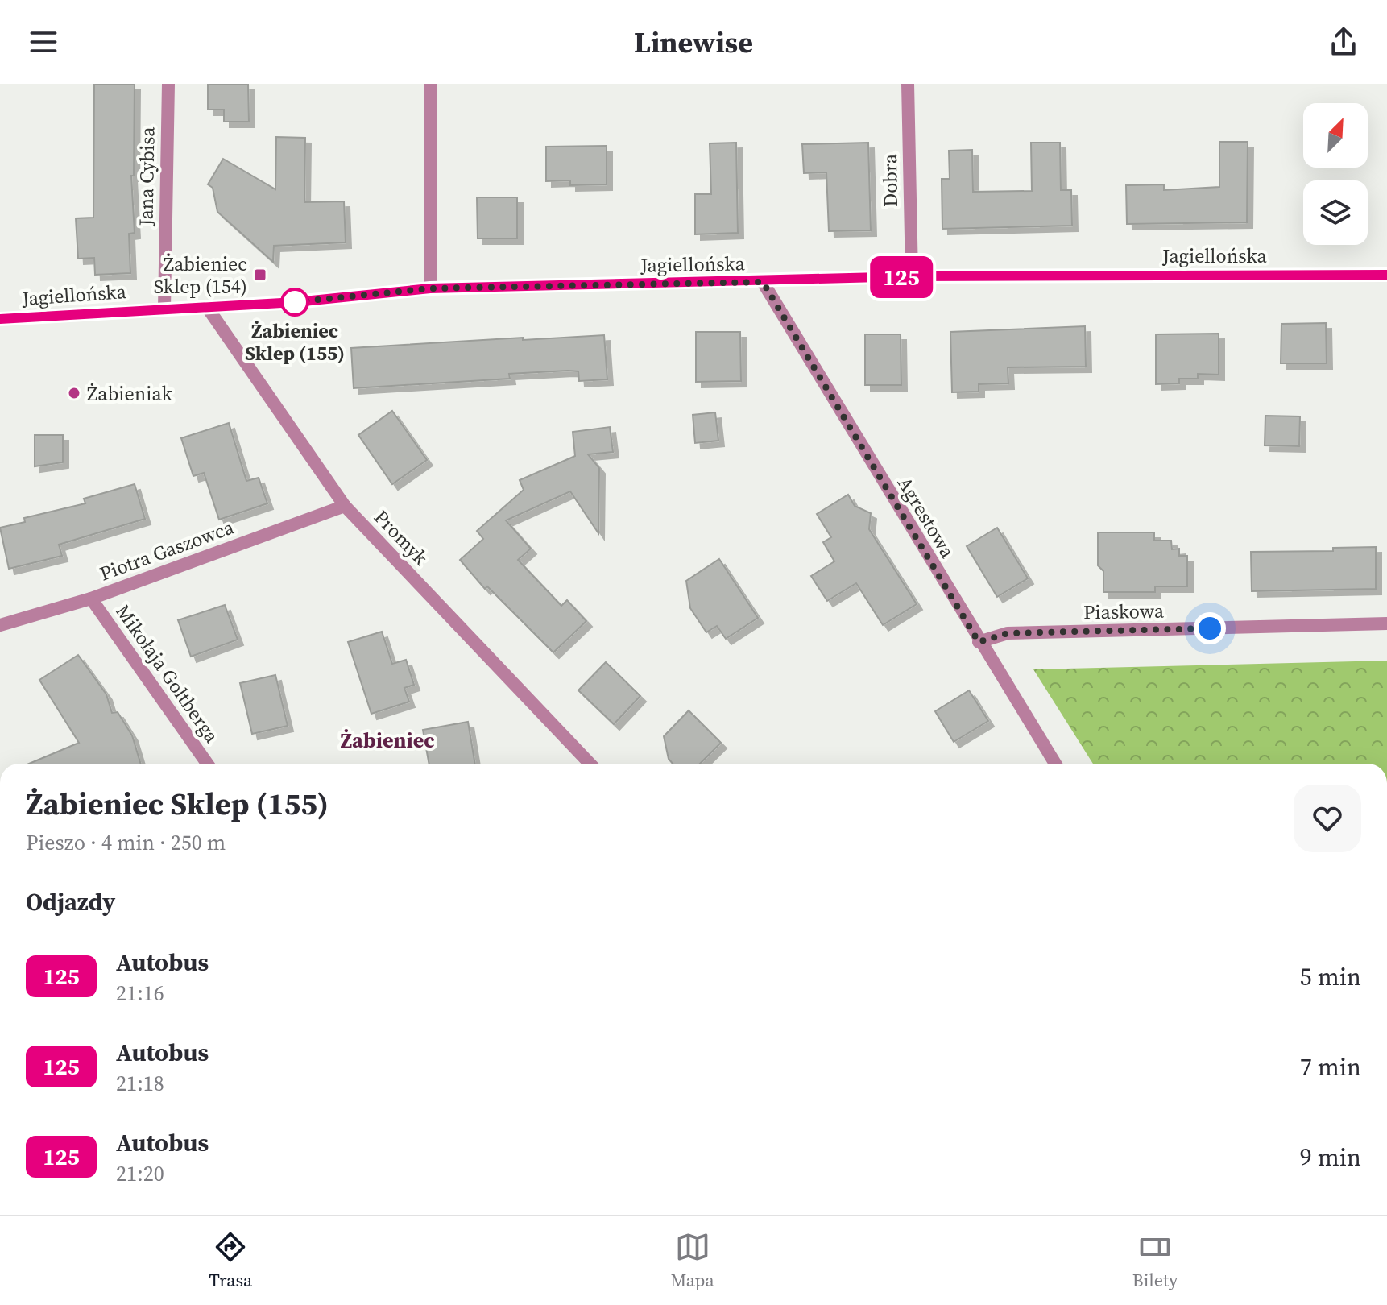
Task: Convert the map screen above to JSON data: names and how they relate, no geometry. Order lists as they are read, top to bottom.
{
  "streets": {
    "street": [
      "Jana Cybisa",
      "Dobra",
      "Jagiellońska",
      "Agrestowa",
      "Promyk",
      "Piotra Gaszowca",
      "Piaskowa",
      "Mikołaja Goltberga"
    ]
  },
  "crossings": [
    ["Jana Cybisa", "Jagiellońska"],
    ["Dobra", "Jagiellońska"],
    ["Jagiellońska", "Agrestowa"],
    ["Jagiellońska", "Promyk"],
    ["Agrestowa", "Piaskowa"],
    ["Promyk", "Piotra Gaszowca"],
    ["Piotra Gaszowca", "Mikołaja Goltberga"]
  ],
  "districts": ["Żabieniec"],
  "places": {
    "transit": ["Żabieniec Sklep (154)"],
    "other": ["Żabieniec Sklep (155)", "Żabieniak"]
  },
  "lines": ["bus line 125"],
  "north": "top right",
  "page": {
    "header": "Linewise",
    "on_map": "125",
    "heading": [
      ["Żabieniec Sklep (155)", "Pieszo · 4 min · 250 m"],
      "Odjazdy"
    ],
    "list": [
      {
        "mark": "125",
        "name": "Autobus",
        "note": "21:16",
        "value": "5 min"
      },
      {
        "mark": "125",
        "name": "Autobus",
        "note": "21:18",
        "value": "7 min"
      },
      {
        "mark": "125",
        "name": "Autobus",
        "note": "21:20",
        "value": "9 min"
      }
    ],
    "tabs": ["Trasa", "Mapa", "Bilety"]
  }
}
